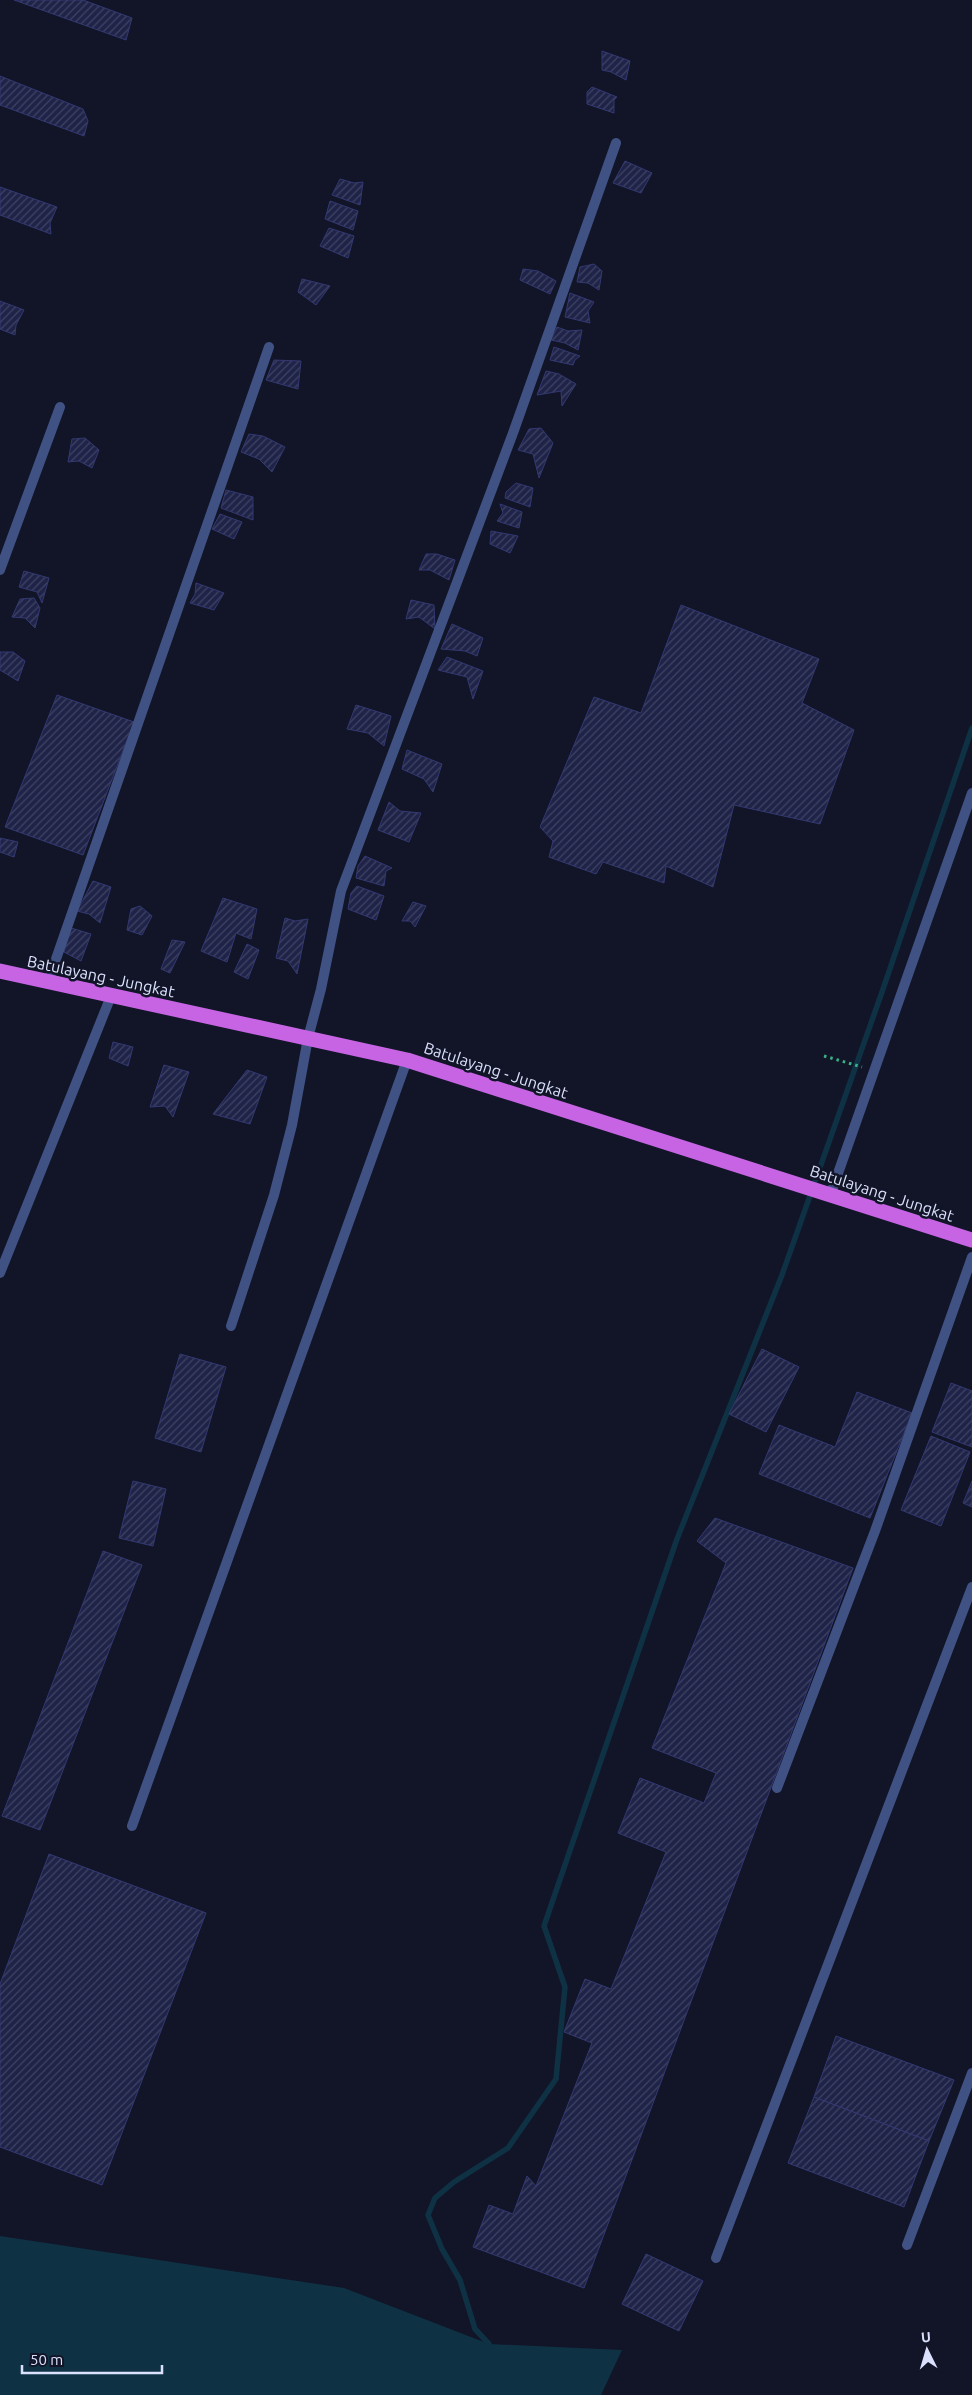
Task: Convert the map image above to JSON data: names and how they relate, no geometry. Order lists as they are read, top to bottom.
{
  "streets": {
    "highway": ["Batulayang - Jungkat"]
  },
  "scale_bar": "50 m",
  "north": "top"
}
